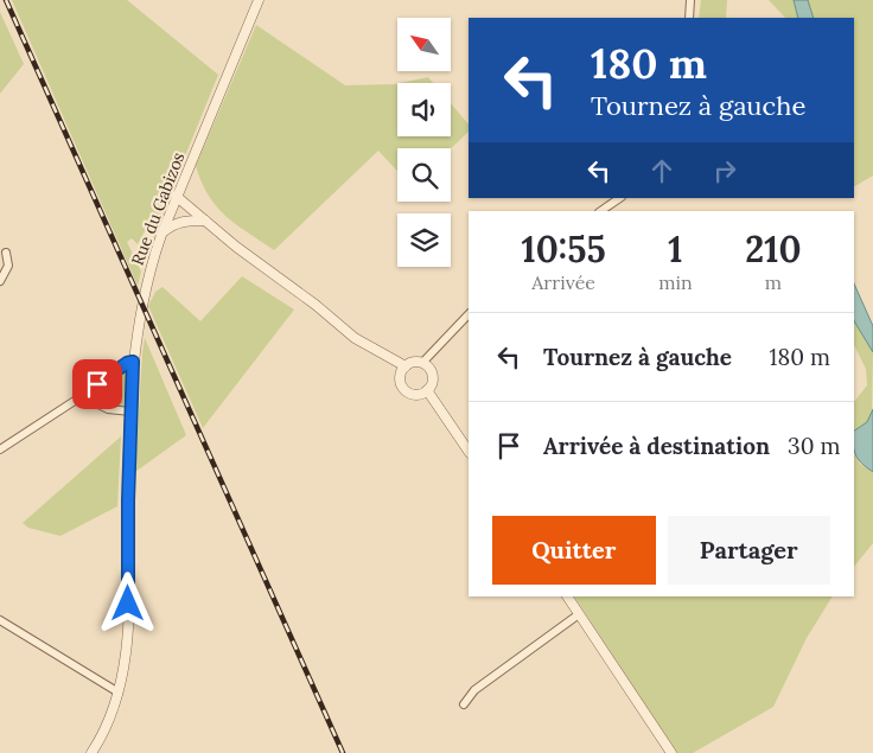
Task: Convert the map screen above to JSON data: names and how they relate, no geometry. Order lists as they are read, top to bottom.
{
  "streets": {
    "street": ["Rue du Gabizos"]
  },
  "north": "top left",
  "page": {
    "turn": ["180 m", "Tournez à gauche"],
    "eta": [
      "10:55",
      "Arrivée",
      "1",
      "min",
      "210",
      "m"
    ],
    "list": [
      {
        "name": "Tournez à gauche",
        "value": "180 m"
      },
      {
        "name": "Arrivée à destination",
        "value": "30 m"
      }
    ],
    "buttons": ["Quitter", "Partager"]
  }
}
